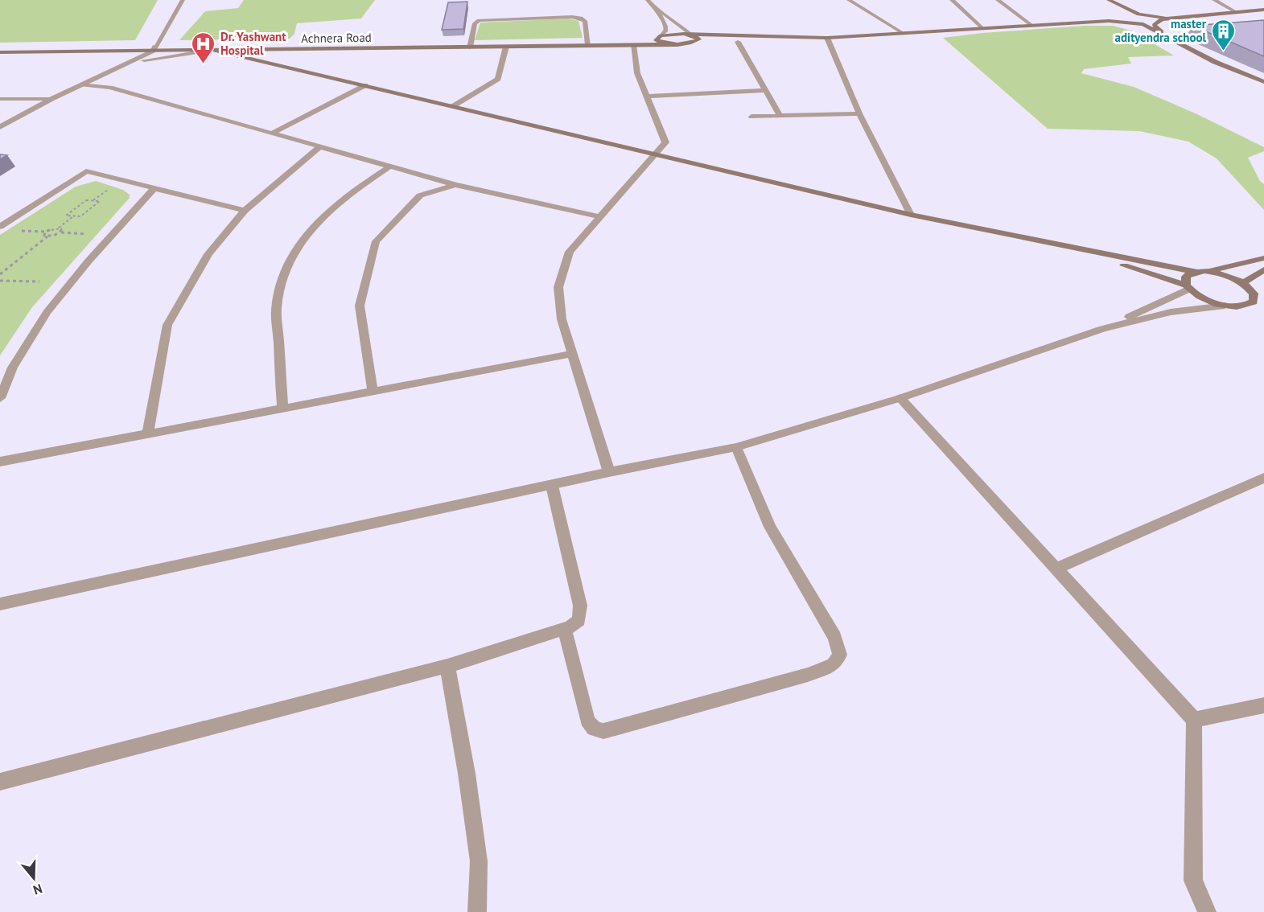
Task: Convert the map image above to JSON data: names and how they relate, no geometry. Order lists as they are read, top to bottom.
{
  "streets": {
    "main road": ["Achnera Road"]
  },
  "places": {
    "building": ["master adityendra school"],
    "hospital": ["Dr. Yashwant Hospital"]
  },
  "north": "bottom"
}
